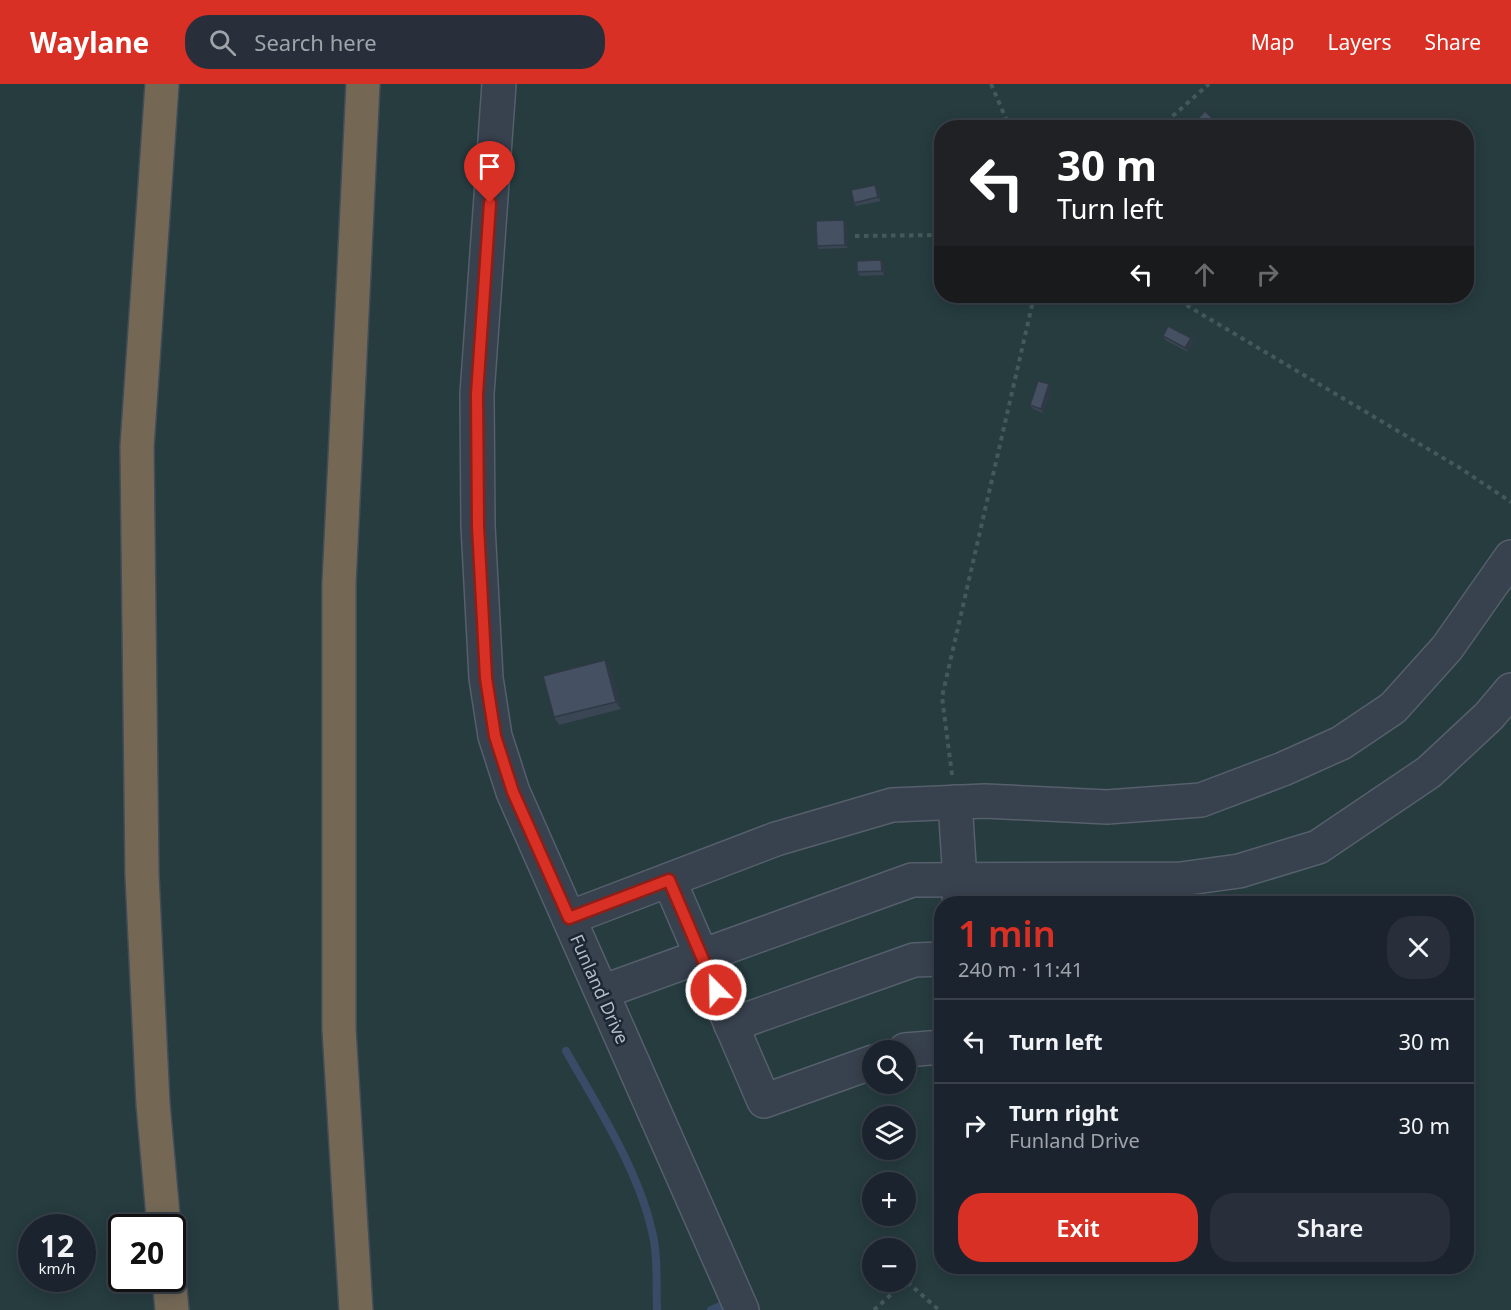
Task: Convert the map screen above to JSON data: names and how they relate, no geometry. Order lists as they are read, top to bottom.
{
  "streets": {
    "street": ["Funland Drive"]
  },
  "page": {
    "header": "Waylane",
    "search": "Search here",
    "nav": ["Map", "Layers", "Share"],
    "turn": ["30 m", "Turn left"],
    "heading": ["1 min", "240 m · 11:41"],
    "list": [
      {
        "name": "Turn left",
        "value": "30 m"
      },
      {
        "name": "Turn right",
        "note": "Funland Drive",
        "value": "30 m"
      }
    ],
    "map_buttons": ["+", "−"],
    "buttons": ["Exit", "Share"],
    "speed": "12 km/h",
    "limit": "20"
  }
}
